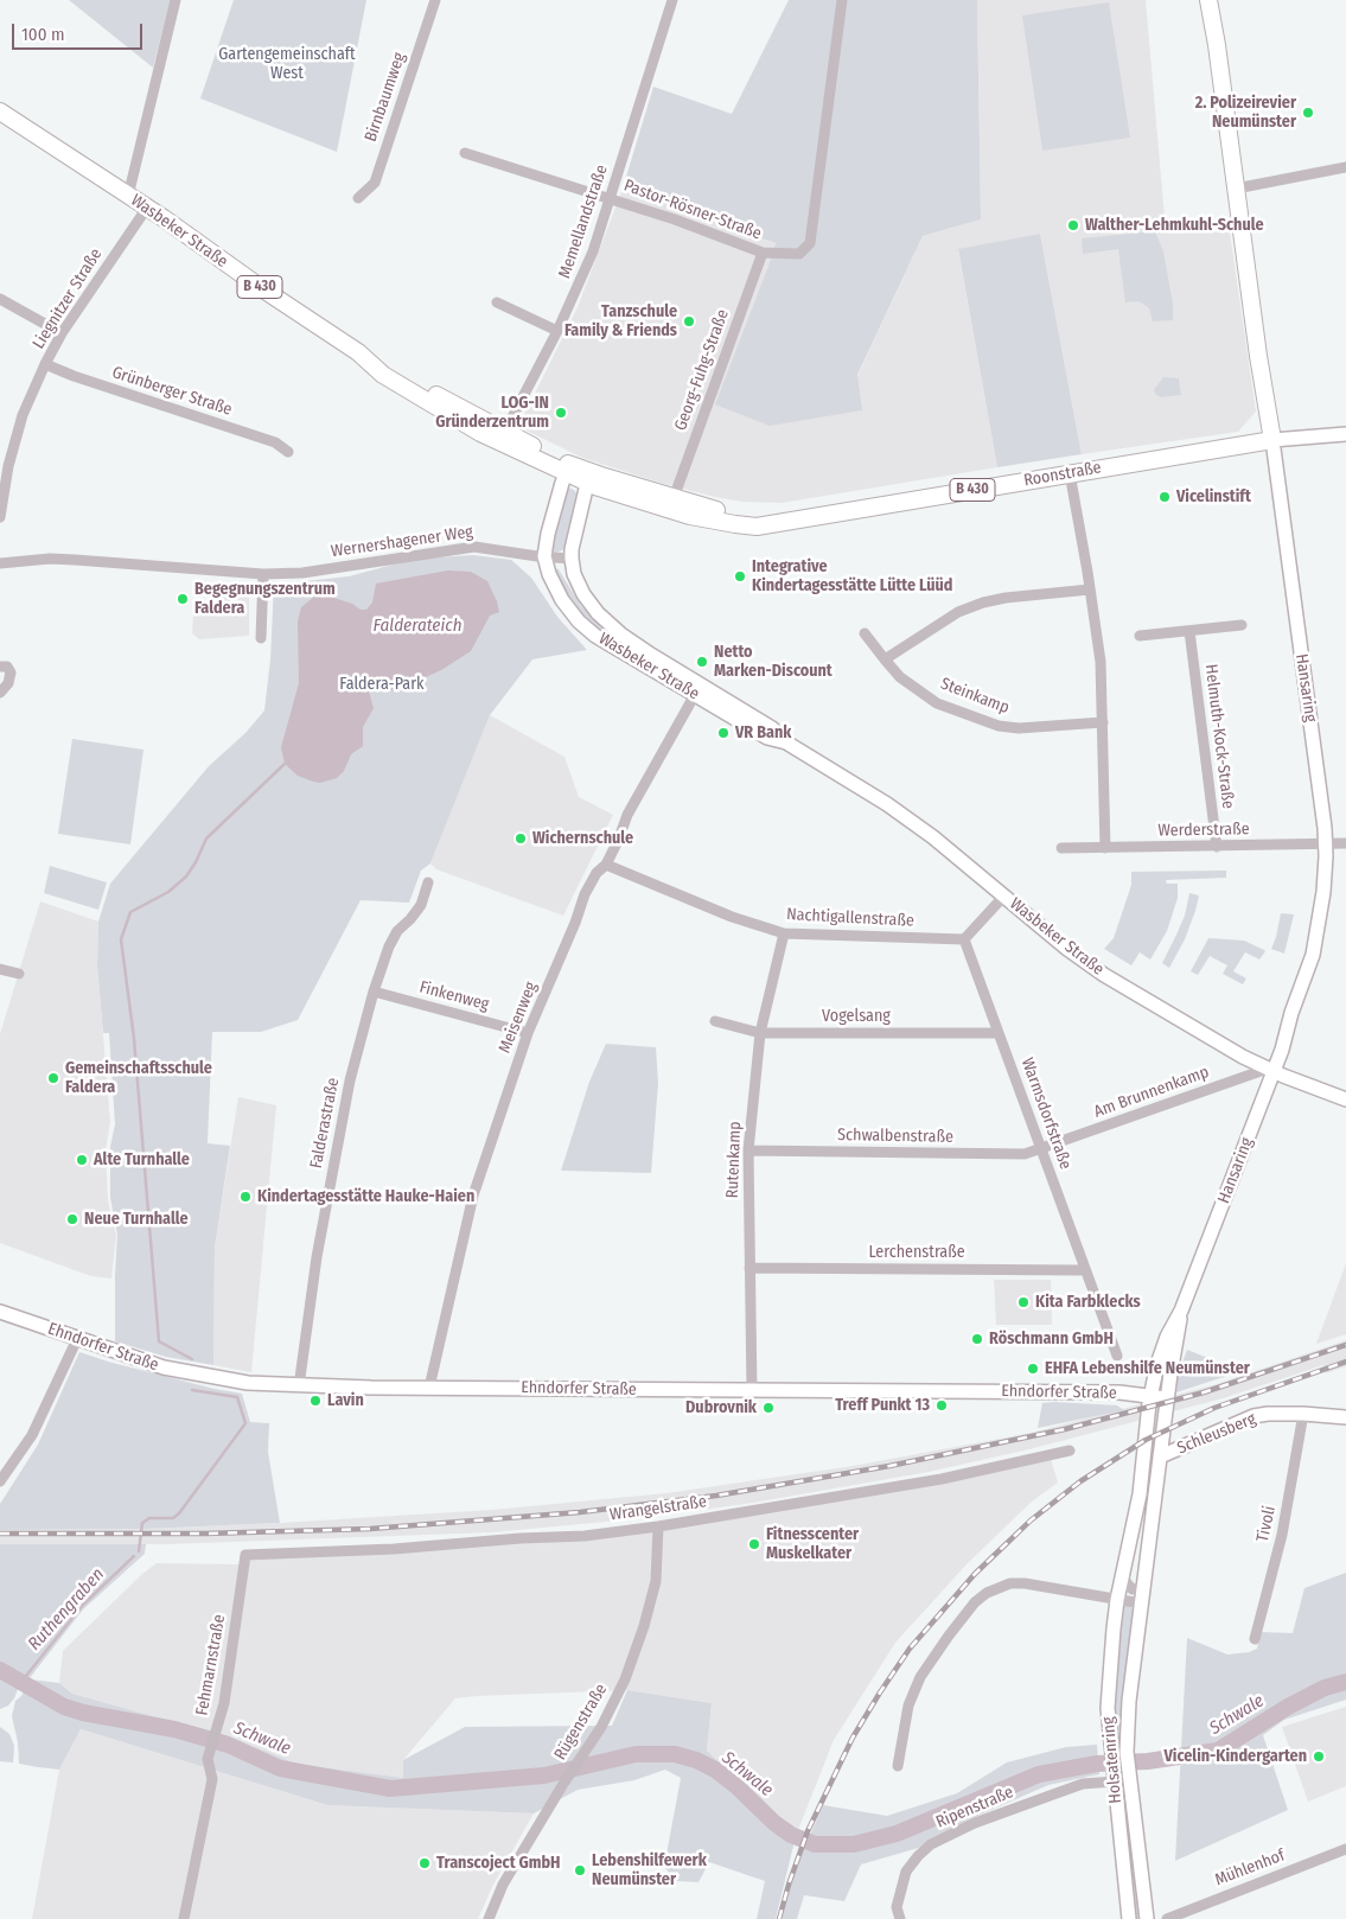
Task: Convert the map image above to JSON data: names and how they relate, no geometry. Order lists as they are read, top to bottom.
{
  "streets": {
    "main road": [
      "Wasbeker Straße",
      "B 430",
      "Roonstraße",
      "Hansaring"
    ],
    "street": [
      "Birnbaumweg",
      "Pastor-Rösner-Straße",
      "Memellandstraße",
      "Liegnitzer Straße",
      "Georg-Fuhg-Straße",
      "Grünberger Straße",
      "Wernershagener Weg",
      "Steinkamp",
      "Helmuth-Kock-Straße",
      "Werderstraße",
      "Nachtigallenstraße",
      "Finkenweg",
      "Vogelsang",
      "Meisenweg",
      "Am Brunnenkamp",
      "Warmsdorfstraße",
      "Falderastraße",
      "Schwalbenstraße",
      "Rutenkamp",
      "Lerchenstraße",
      "Ehndorfer Straße",
      "Schleusberg",
      "Wrangelstraße",
      "Tivoli",
      "Fehmarnstraße",
      "Rügenstraße",
      "Holsatenring",
      "Ripenstraße",
      "Mühlenhof"
    ]
  },
  "crossings": [
    ["Pastor-Rösner-Straße", "Memellandstraße"],
    ["Pastor-Rösner-Straße", "Georg-Fuhg-Straße"],
    ["Memellandstraße", "Wasbeker Straße"],
    ["Wasbeker Straße", "Liegnitzer Straße"],
    ["Wasbeker Straße", "Roonstraße"],
    ["Wasbeker Straße", "Wernershagener Weg"],
    ["Wasbeker Straße", "Hansaring"],
    ["Wasbeker Straße", "Meisenweg"],
    ["Wasbeker Straße", "Am Brunnenkamp"],
    ["Liegnitzer Straße", "Grünberger Straße"],
    ["Georg-Fuhg-Straße", "Roonstraße"],
    ["Roonstraße", "Hansaring"],
    ["Hansaring", "Werderstraße"],
    ["Hansaring", "Am Brunnenkamp"],
    ["Hansaring", "Ehndorfer Straße"],
    ["Hansaring", "Holsatenring"],
    ["Helmuth-Kock-Straße", "Werderstraße"],
    ["Nachtigallenstraße", "Meisenweg"],
    ["Nachtigallenstraße", "Warmsdorfstraße"],
    ["Nachtigallenstraße", "Rutenkamp"],
    ["Finkenweg", "Meisenweg"],
    ["Finkenweg", "Falderastraße"],
    ["Vogelsang", "Warmsdorfstraße"],
    ["Vogelsang", "Rutenkamp"],
    ["Meisenweg", "Ehndorfer Straße"],
    ["Am Brunnenkamp", "Warmsdorfstraße"],
    ["Am Brunnenkamp", "Schwalbenstraße"],
    ["Warmsdorfstraße", "Schwalbenstraße"],
    ["Warmsdorfstraße", "Lerchenstraße"],
    ["Falderastraße", "Ehndorfer Straße"],
    ["Schwalbenstraße", "Rutenkamp"],
    ["Rutenkamp", "Lerchenstraße"],
    ["Rutenkamp", "Ehndorfer Straße"],
    ["Ehndorfer Straße", "Holsatenring"],
    ["Schleusberg", "Tivoli"],
    ["Schleusberg", "Holsatenring"],
    ["Wrangelstraße", "Fehmarnstraße"],
    ["Wrangelstraße", "Rügenstraße"],
    ["Holsatenring", "Ripenstraße"]
  ],
  "water": ["Falderateich", "Ruthengraben", "Schwale"],
  "parks": ["Gartengemeinschaft West", "Faldera-Park"],
  "places": [
    "2. Polizeirevier Neumünster",
    "Walther-Lehmkuhl-Schule",
    "Tanzschule Family & Friends",
    "LOG-IN Gründerzentrum",
    "Vicelinstift",
    "Integrative Kindertagesstätte Lütte Lüüd",
    "Begegnungszentrum Faldera",
    "Netto Marken-Discount",
    "VR Bank",
    "Wichernschule",
    "Gemeinschaftsschule Faldera",
    "Alte Turnhalle",
    "Kindertagesstätte Hauke-Haien",
    "Neue Turnhalle",
    "Kita Farbklecks",
    "Röschmann GmbH",
    "EHFA Lebenshilfe Neumünster",
    "Lavin",
    "Treff Punkt 13",
    "Dubrovnik",
    "Fitnesscenter Muskelkater",
    "Vicelin-Kindergarten",
    "Transcoject GmbH",
    "Lebenshilfewerk Neumünster"
  ],
  "scale_bar": "100 m"
}
